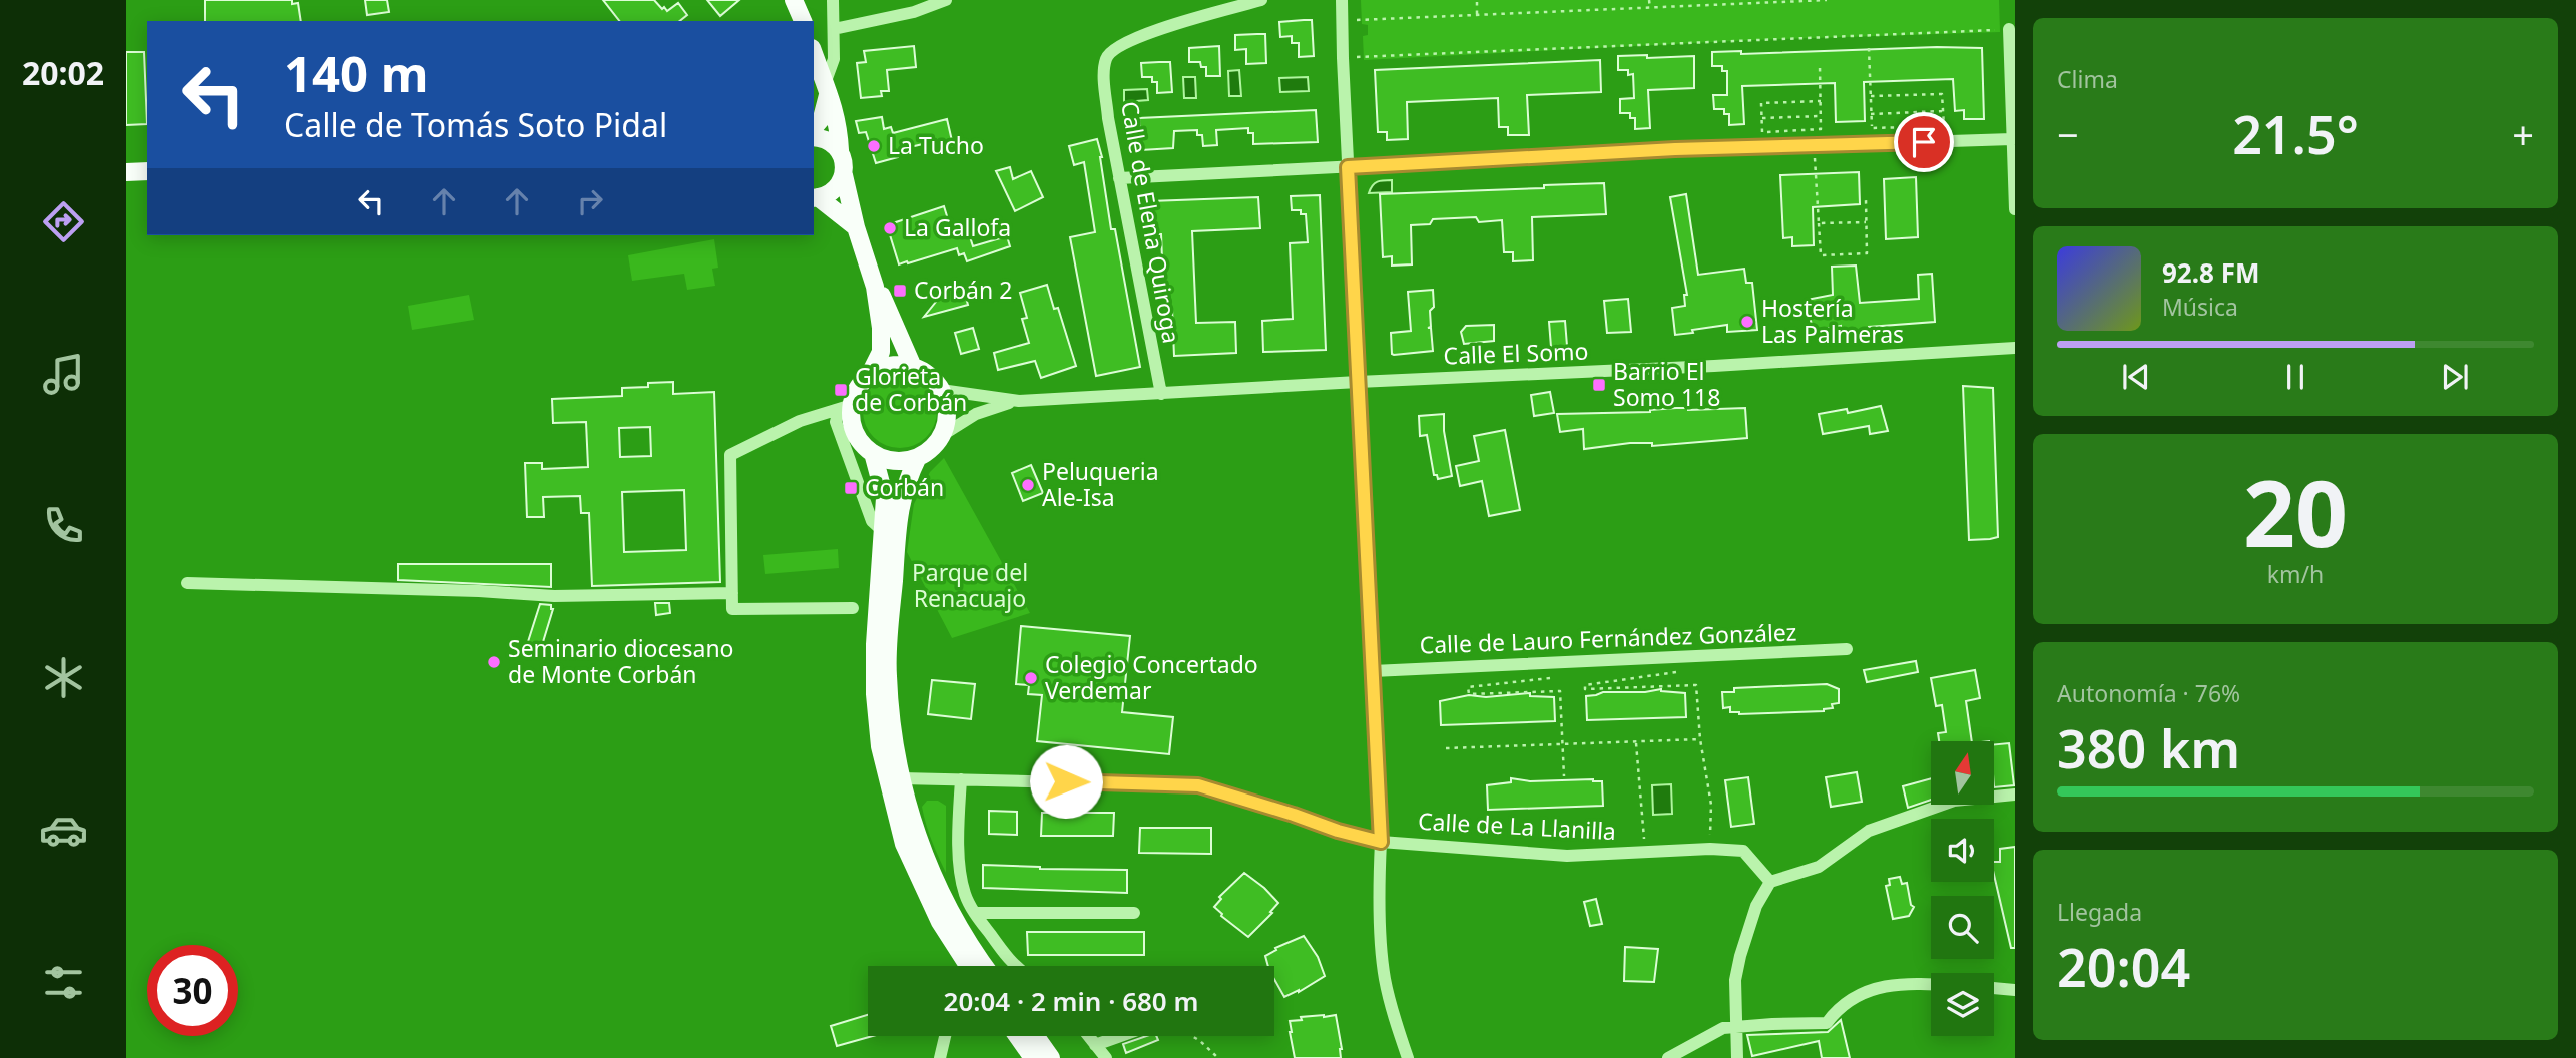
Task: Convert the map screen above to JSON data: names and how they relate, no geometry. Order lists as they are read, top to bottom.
{
  "streets": {
    "street": [
      "Calle de Elena Quiroga",
      "Calle El Somo",
      "Calle de Lauro Fernández González",
      "Calle de La Llanilla"
    ]
  },
  "crossings": [
    ["Calle de Elena Quiroga", "Calle El Somo"]
  ],
  "parks": ["Parque del Renacuajo"],
  "places": {
    "other": [
      "La Tucho",
      "La Gallofa",
      "Hostería Las Palmeras",
      "Peluqueria Ale-Isa",
      "Seminario diocesano de Monte Corbán",
      "Colegio Concertado Verdemar"
    ],
    "transit": [
      "Corbán 2",
      "Barrio El Somo 118",
      "Glorieta de Corbán",
      "Corbán"
    ]
  },
  "north": "top",
  "page": {
    "tabs": "20:02",
    "tile": [
      "Clima",
      ["20", "km/h"],
      ["Autonomía · 76%", "380 km"],
      ["Llegada", "20:04"]
    ],
    "turn": ["140 m", "Calle de Tomás Soto Pidal"],
    "heat": ["−", "21.5°", "+"],
    "song": ["92.8 FM", "Música"],
    "limit": "30",
    "trip": "20:04 · 2 min · 680 m"
  }
}
